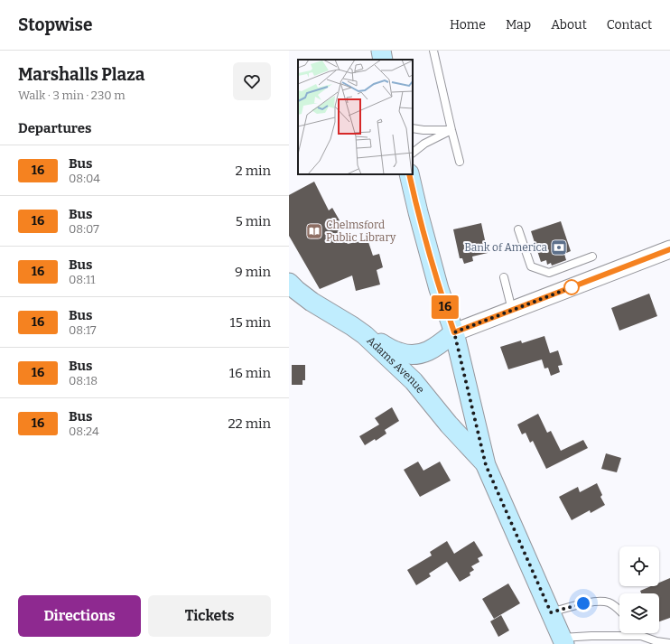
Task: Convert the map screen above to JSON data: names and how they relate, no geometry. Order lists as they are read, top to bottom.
{
  "streets": {
    "main road": ["Adams Avenue"]
  },
  "places": {
    "library": ["Chelmsford Public Library"],
    "bank": ["Bank of America"]
  },
  "lines": ["bus line 16"],
  "page": {
    "header": "Stopwise",
    "nav": [
      "Home",
      "Map",
      "About",
      "Contact"
    ],
    "heading": [
      ["Marshalls Plaza", "Walk · 3 min · 230 m"],
      "Departures"
    ],
    "on_map": "16",
    "list": [
      {
        "mark": "16",
        "name": "Bus",
        "note": "08:04",
        "value": "2 min"
      },
      {
        "mark": "16",
        "name": "Bus",
        "note": "08:07",
        "value": "5 min"
      },
      {
        "mark": "16",
        "name": "Bus",
        "note": "08:11",
        "value": "9 min"
      },
      {
        "mark": "16",
        "name": "Bus",
        "note": "08:17",
        "value": "15 min"
      },
      {
        "mark": "16",
        "name": "Bus",
        "note": "08:18",
        "value": "16 min"
      },
      {
        "mark": "16",
        "name": "Bus",
        "note": "08:24",
        "value": "22 min"
      }
    ],
    "buttons": ["Directions", "Tickets"]
  }
}
